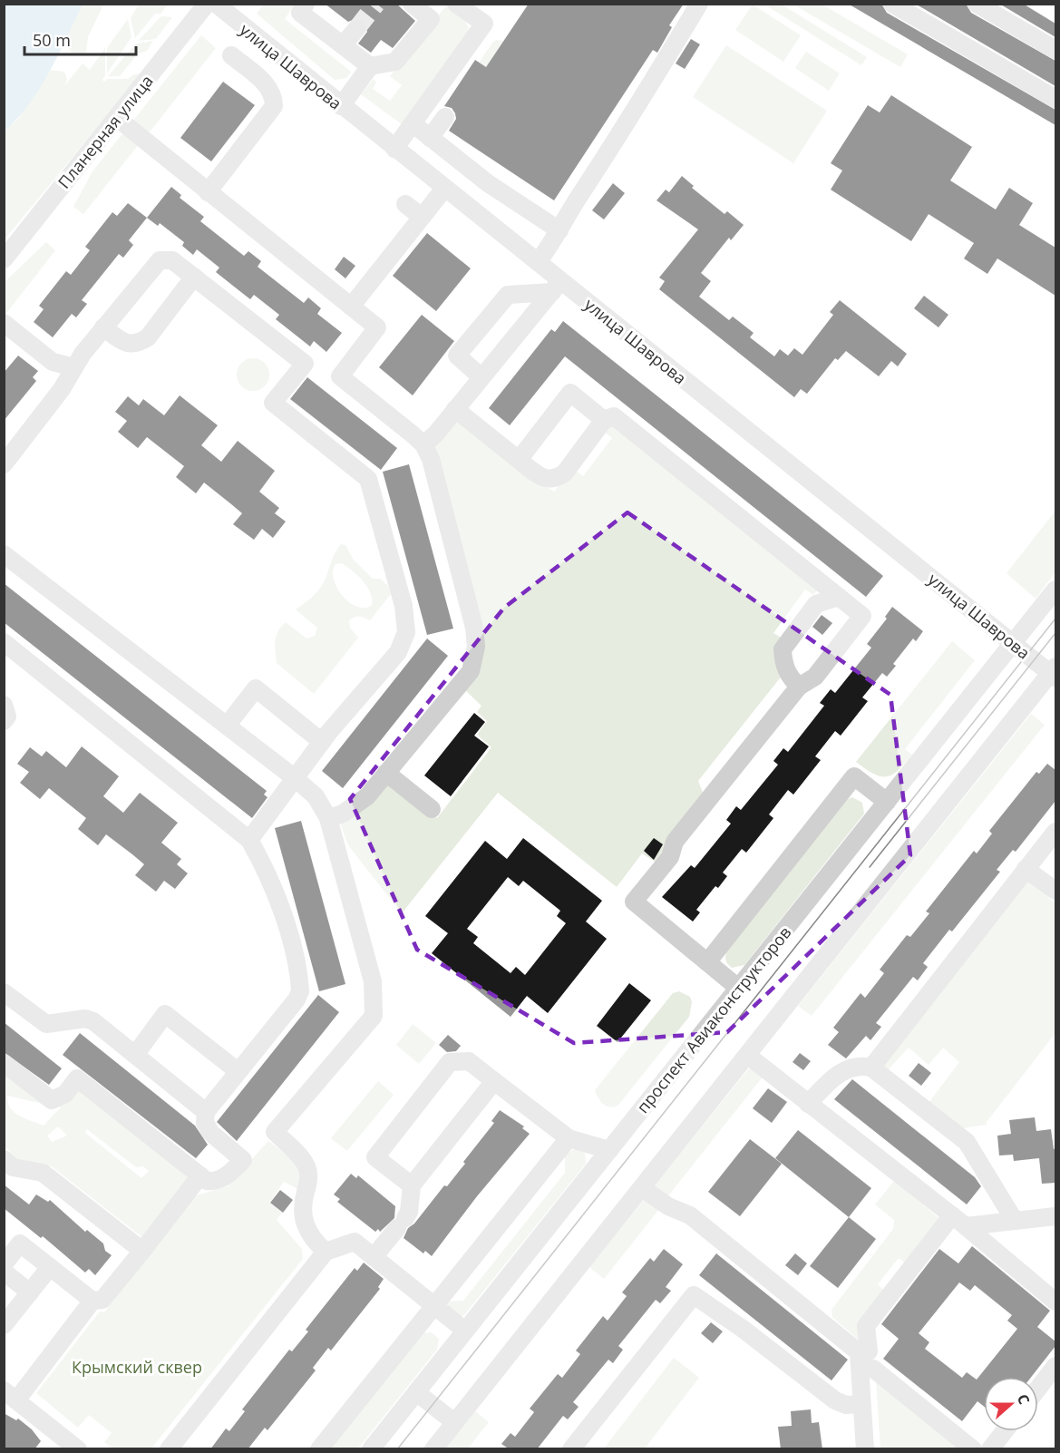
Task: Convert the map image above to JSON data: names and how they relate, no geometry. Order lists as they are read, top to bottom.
{
  "streets": {
    "street": ["улица Шаврова", "Планерная улица", "проспект Авиаконструкторов"]
  },
  "crossings": [
    ["улица Шаврова", "проспект Авиаконструкторов"]
  ],
  "parks": ["Крымский сквер"],
  "scale_bar": "50 m",
  "north": "right"
}
